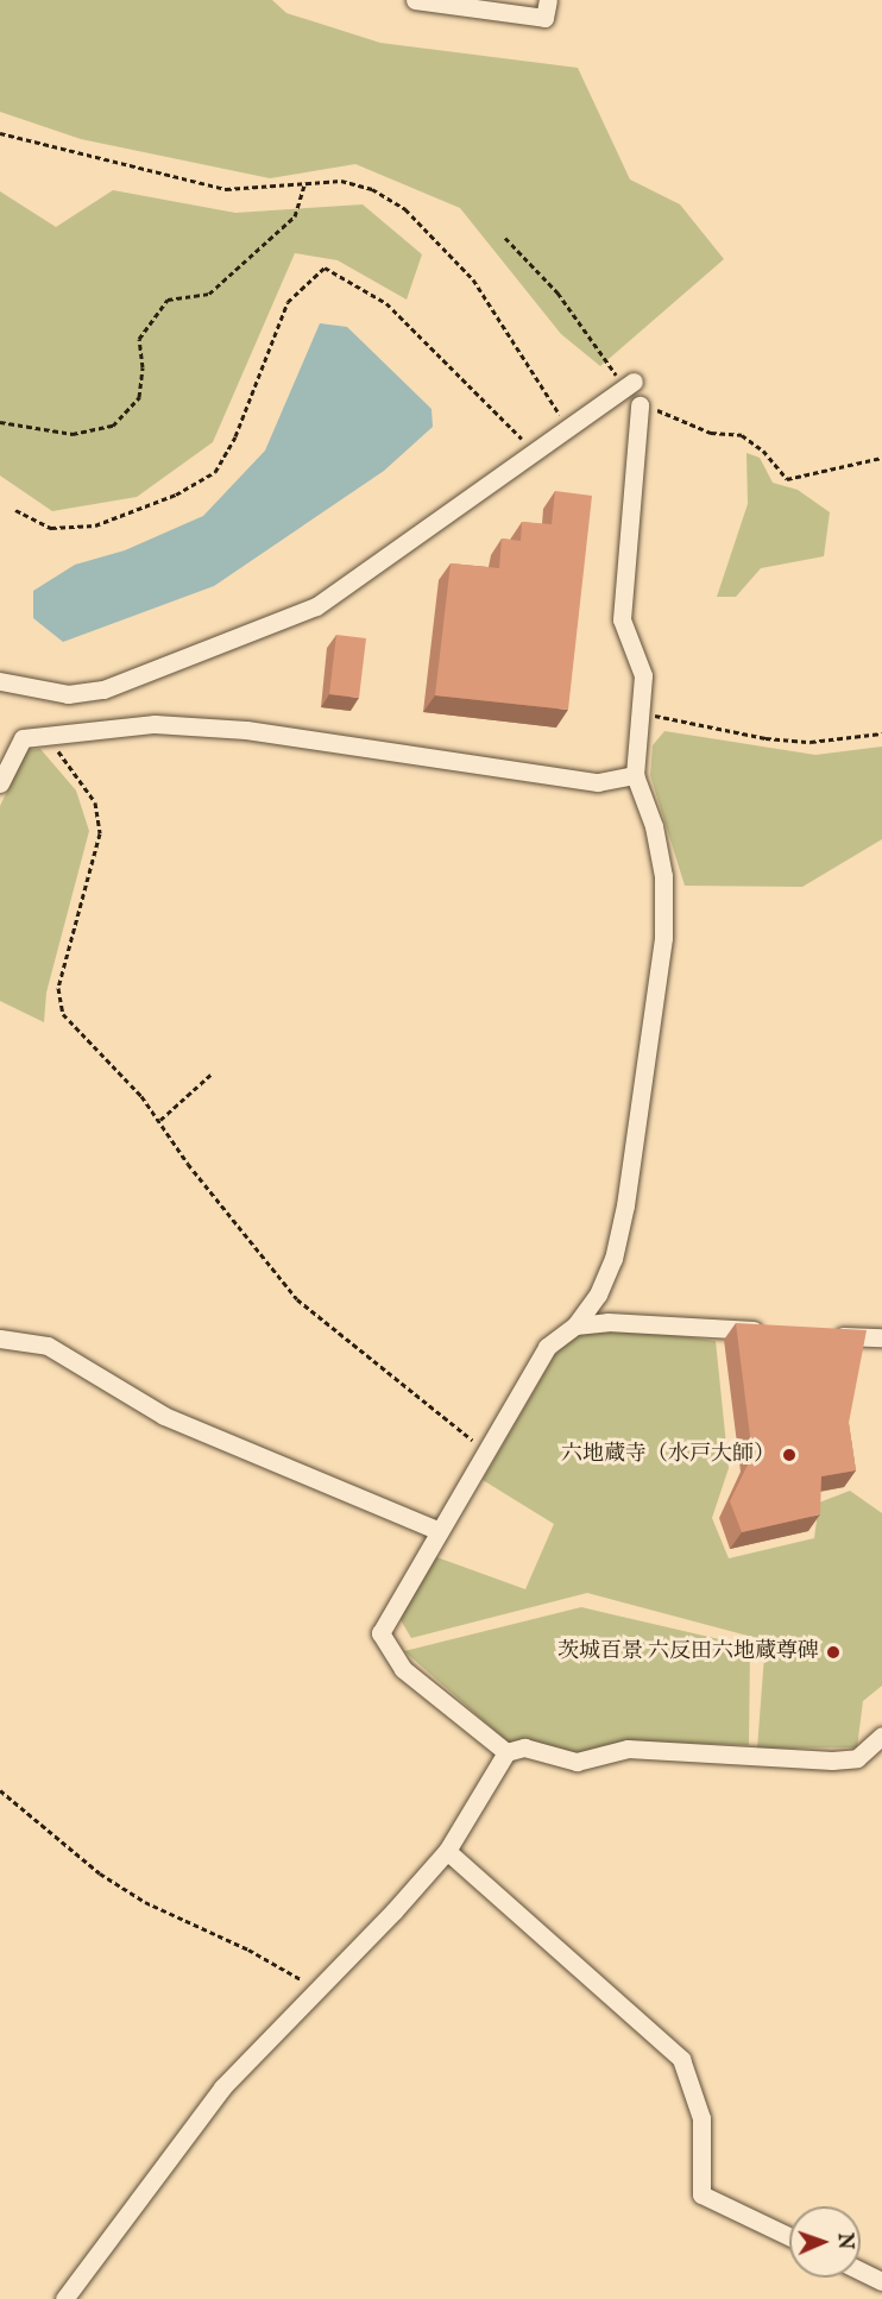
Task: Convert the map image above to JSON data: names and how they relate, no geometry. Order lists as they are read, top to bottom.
{
  "places": ["六地蔵寺（水戸大師）", "茨城百景 六反田六地蔵尊碑"],
  "north": "right"
}
